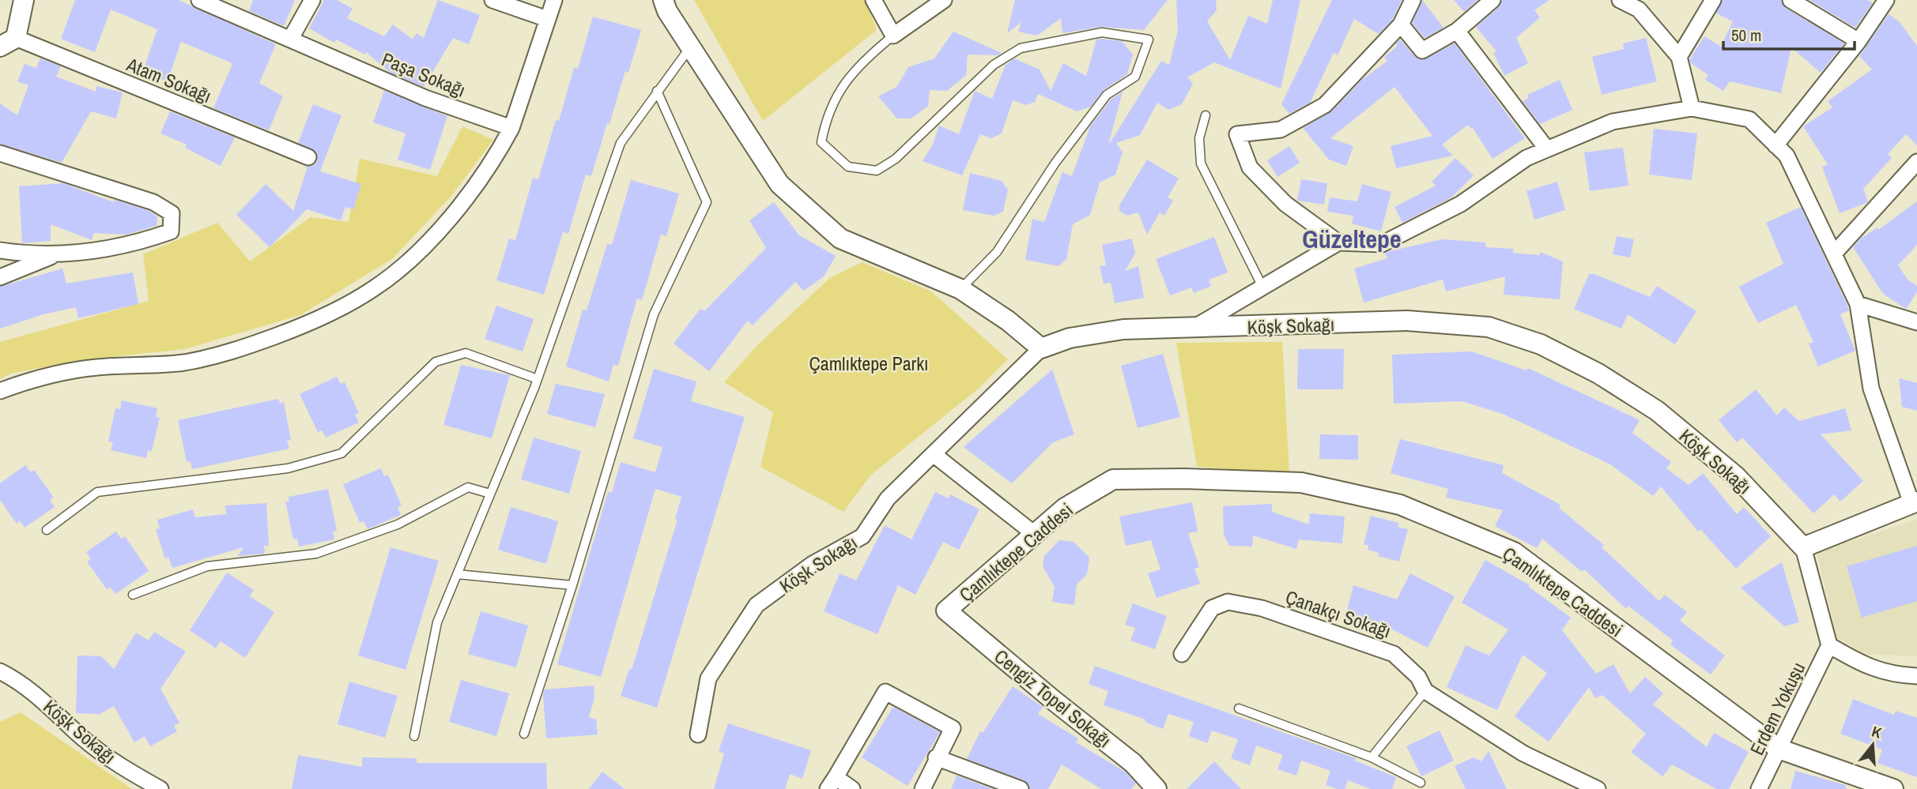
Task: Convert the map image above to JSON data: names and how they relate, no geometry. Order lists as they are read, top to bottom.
{
  "streets": {
    "street": [
      "Paşa Sokağı",
      "Atam Sokağı",
      "Köşk Sokağı",
      "Çamlıktepe Caddesi",
      "Çanakçı Sokağı",
      "Cengiz Topel Sokağı",
      "Erdem Yokuşu"
    ]
  },
  "crossings": [
    ["Köşk Sokağı", "Erdem Yokuşu"],
    ["Çamlıktepe Caddesi", "Cengiz Topel Sokağı"],
    ["Çamlıktepe Caddesi", "Erdem Yokuşu"]
  ],
  "districts": ["Güzeltepe"],
  "parks": ["Çamlıktepe Parkı"],
  "scale_bar": "50 m",
  "north": "top"
}
